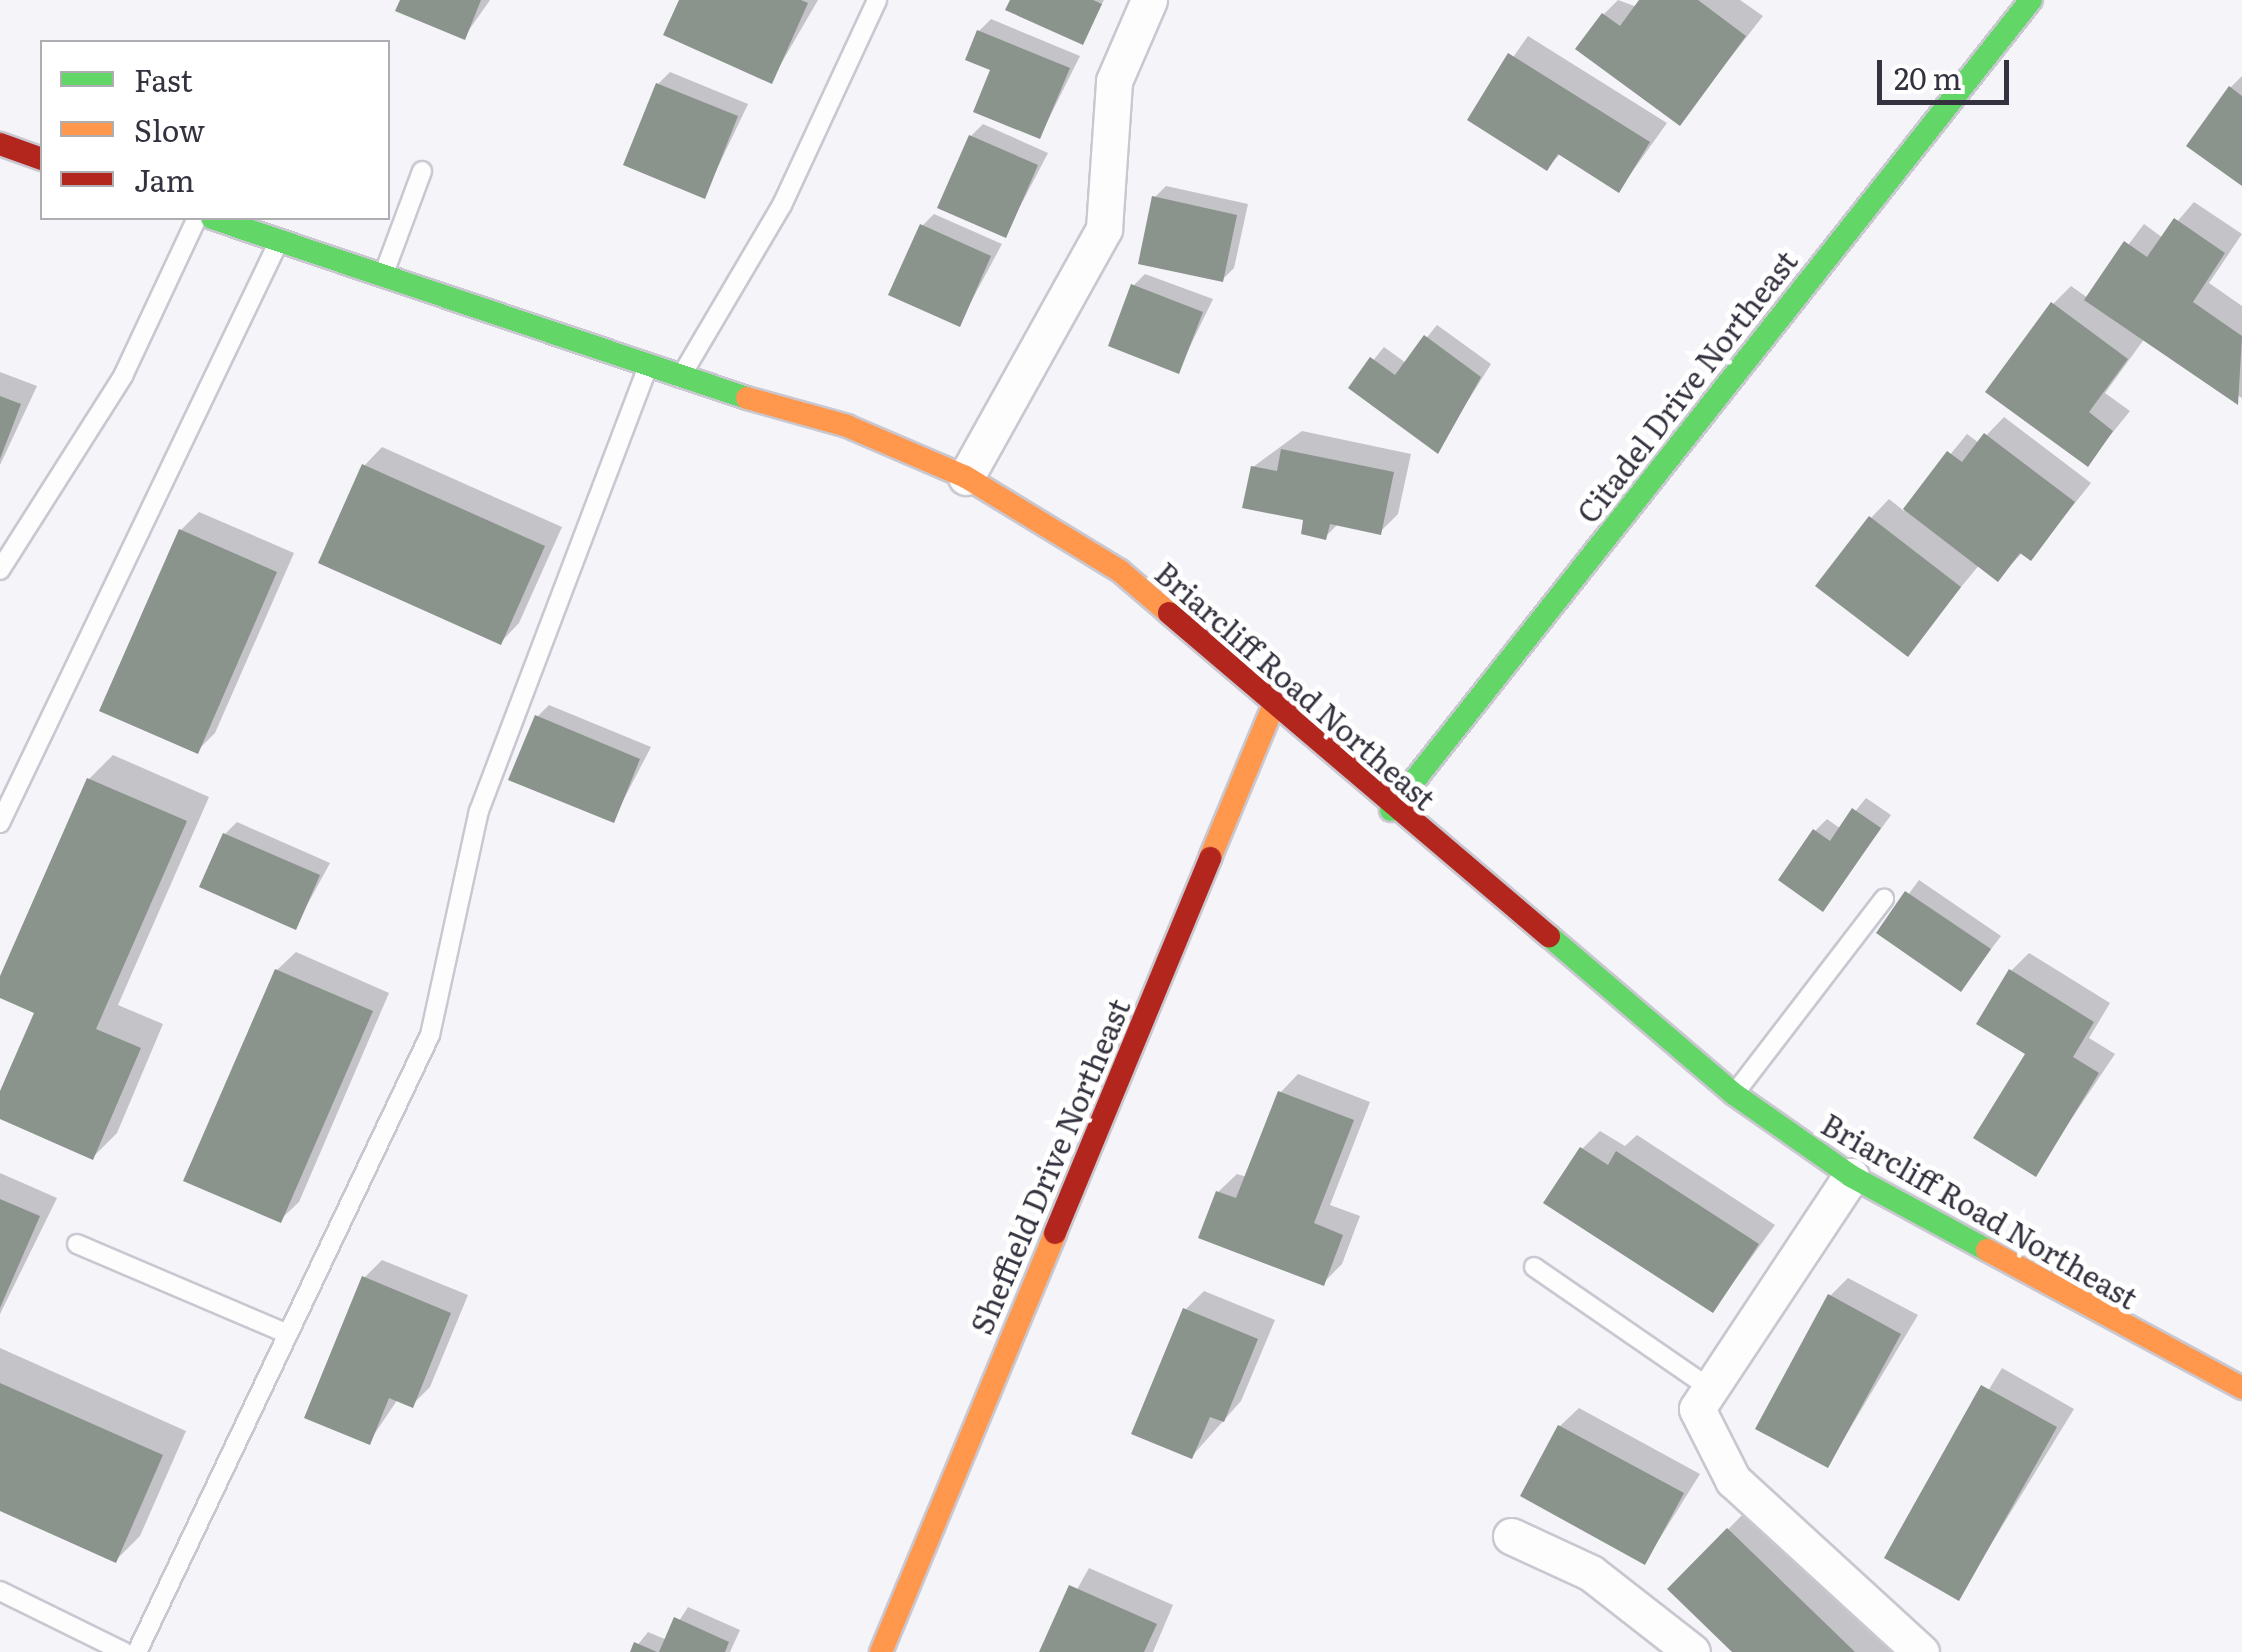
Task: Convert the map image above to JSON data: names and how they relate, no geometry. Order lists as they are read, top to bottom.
{
  "streets": {
    "main road": ["Citadel Drive Northeast", "Briarcliff Road Northeast", "Sheffield Drive Northeast"]
  },
  "crossings": [
    ["Citadel Drive Northeast", "Briarcliff Road Northeast"],
    ["Briarcliff Road Northeast", "Sheffield Drive Northeast"]
  ],
  "legend": ["Fast", "Slow", "Jam"],
  "scale_bar": "20 m"
}
